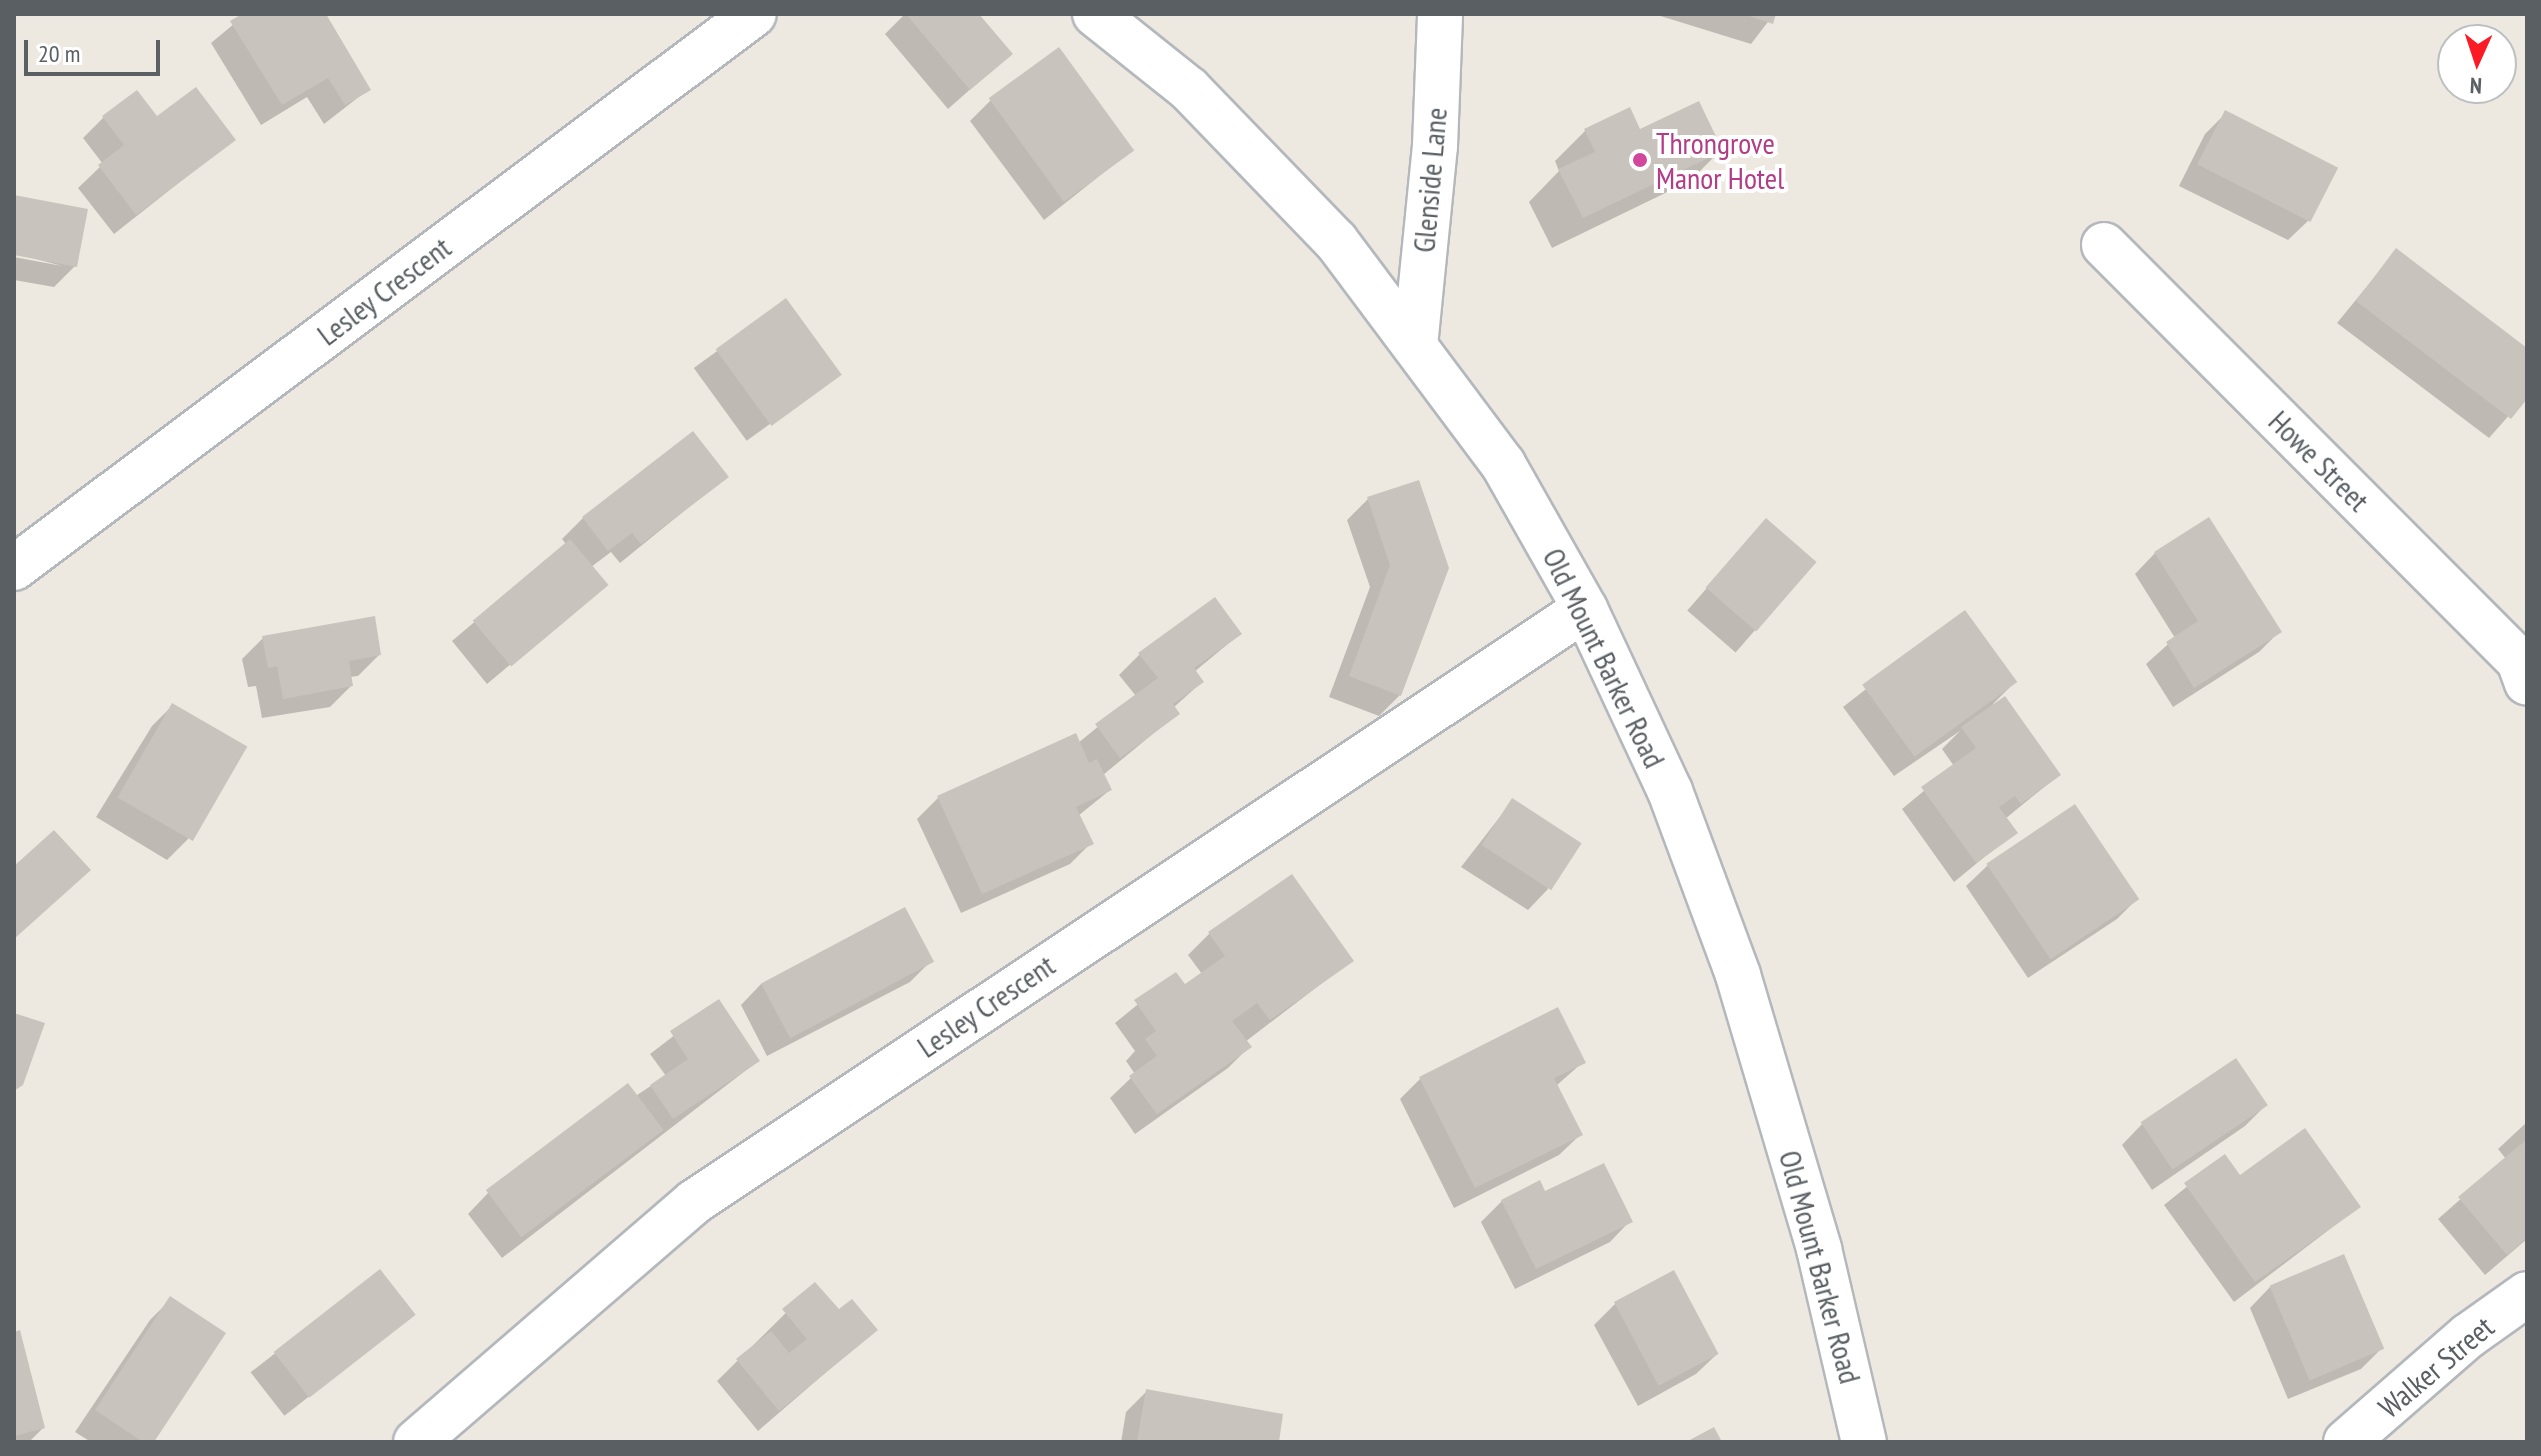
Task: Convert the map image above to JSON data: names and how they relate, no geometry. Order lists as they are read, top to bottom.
{
  "streets": {
    "street": [
      "Glenside Lane",
      "Lesley Crescent",
      "Howe Street",
      "Old Mount Barker Road",
      "Walker Street"
    ]
  },
  "crossings": [
    ["Glenside Lane", "Old Mount Barker Road"],
    ["Lesley Crescent", "Old Mount Barker Road"]
  ],
  "places": ["Throngrove Manor Hotel"],
  "scale_bar": "20 m",
  "north": "bottom"
}
